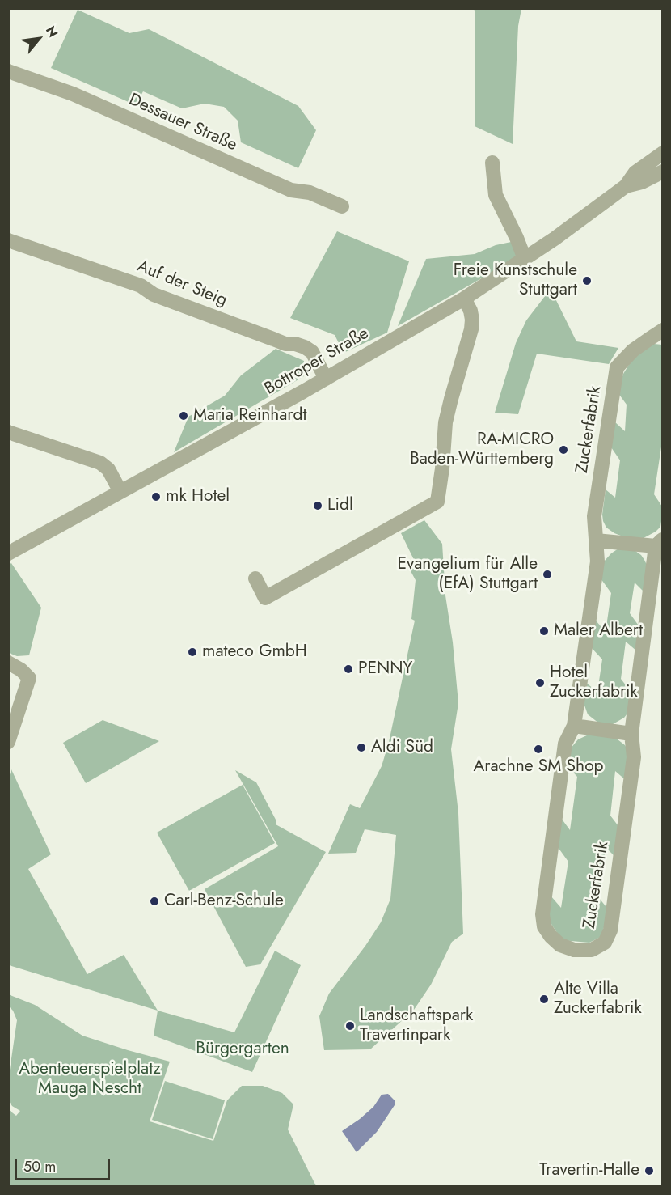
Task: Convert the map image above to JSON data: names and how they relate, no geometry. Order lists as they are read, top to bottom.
{
  "streets": {
    "street": [
      "Dessauer Straße",
      "Auf der Steig",
      "Bottroper Straße",
      "Zuckerfabrik"
    ]
  },
  "crossings": [
    ["Auf der Steig", "Bottroper Straße"]
  ],
  "parks": ["Bürgergarten", "Abenteuerspielplatz Mauga Nescht"],
  "places": [
    "Freie Kunstschule Stuttgart",
    "Maria Reinhardt",
    "RA-MICRO Baden-Württemberg",
    "mk Hotel",
    "Lidl",
    "Evangelium für Alle (EfA) Stuttgart",
    "Maler Albert",
    "mateco GmbH",
    "PENNY",
    "Hotel Zuckerfabrik",
    "Aldi Süd",
    "Arachne SM Shop",
    "Carl-Benz-Schule",
    "Alte Villa Zuckerfabrik",
    "Landschaftspark Travertinpark",
    "Travertin-Halle"
  ],
  "scale_bar": "50 m",
  "north": "top right"
}
